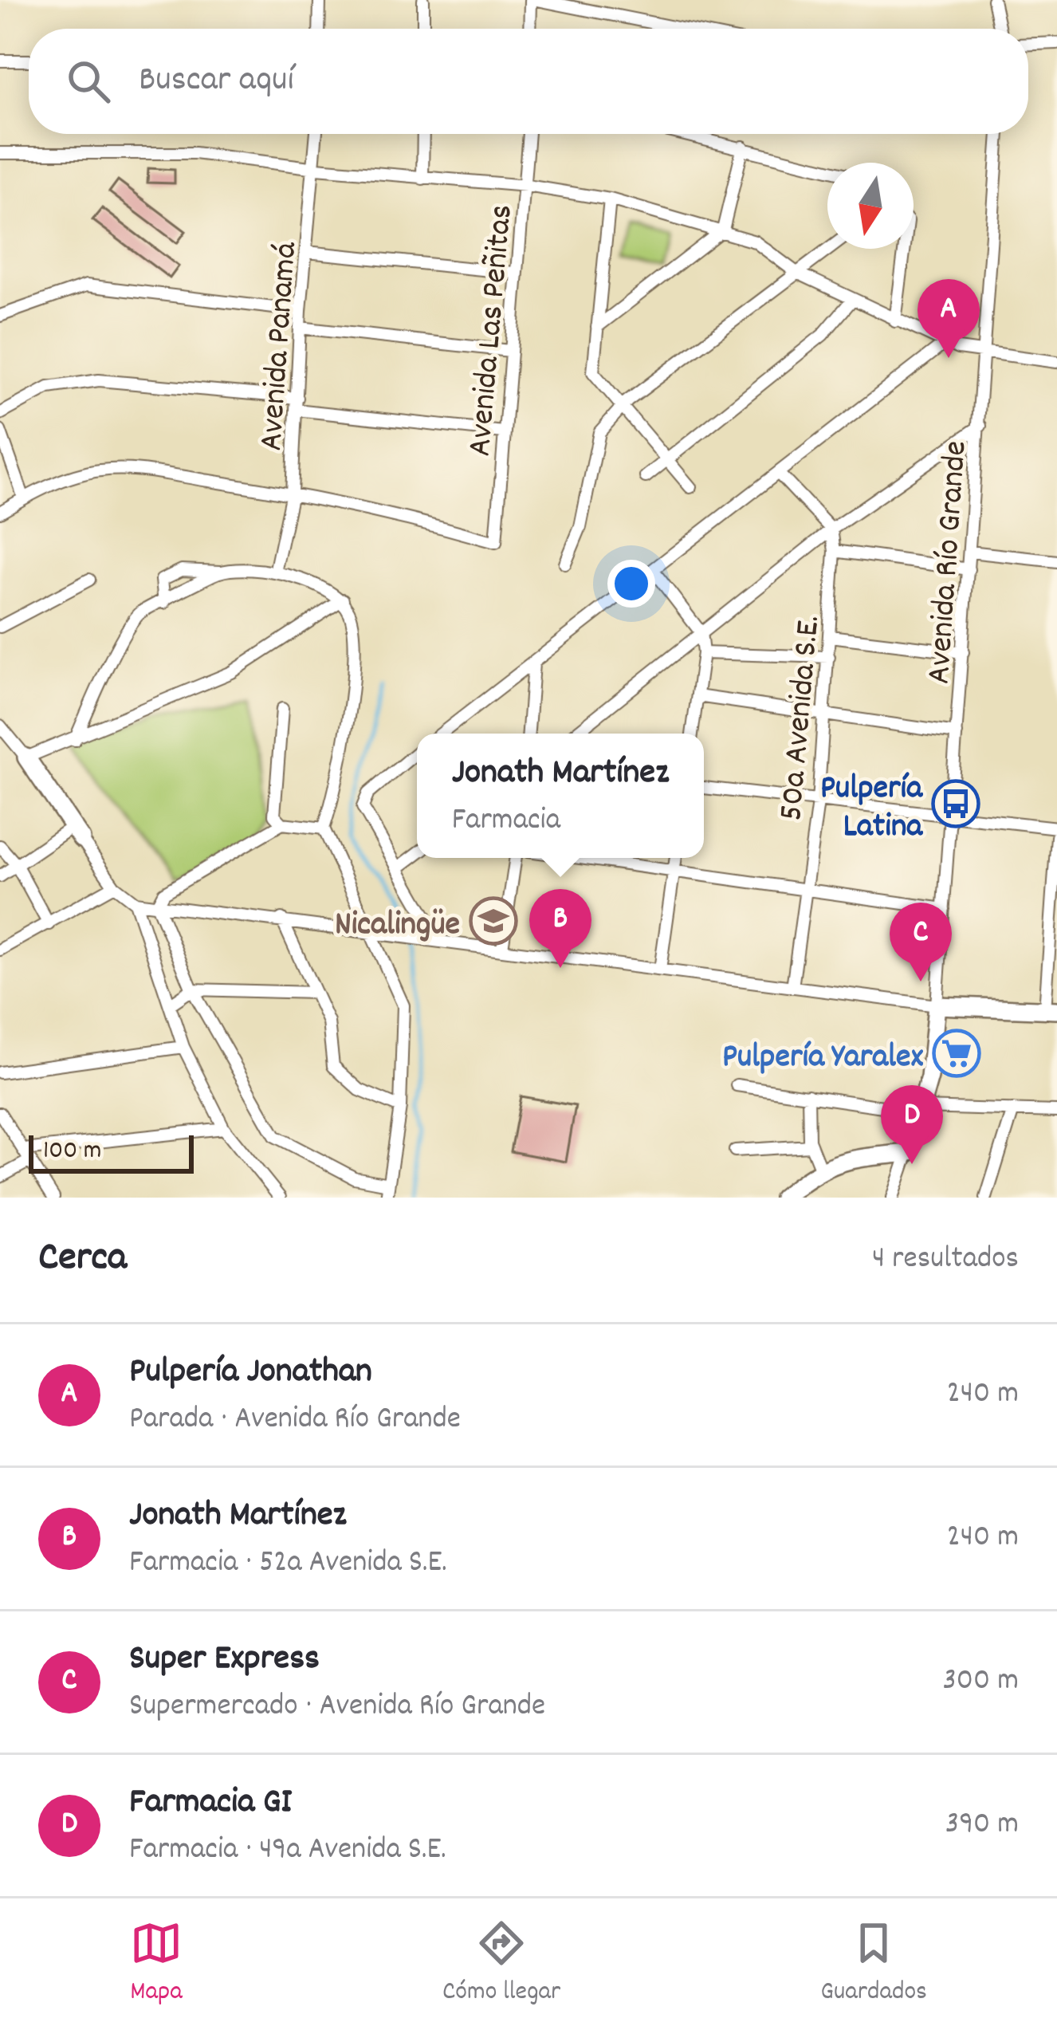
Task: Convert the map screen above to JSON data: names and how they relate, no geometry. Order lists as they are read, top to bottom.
{
  "streets": {
    "street": [
      "Avenida Las Peñitas",
      "Avenida Panamá",
      "Avenida Río Grande",
      "50a Avenida S.E."
    ]
  },
  "crossings": [
    ["Avenida Las Peñitas", "Avenida Panamá"]
  ],
  "places": {
    "bus stop": ["Pulpería Latina"],
    "school or university": ["Nicalingüe"],
    "supermarket": ["Pulpería Yaralex"]
  },
  "scale_bar": "100 m",
  "north": "bottom",
  "page": {
    "search": "Buscar aquí",
    "pins": [
      "A",
      "B",
      "C",
      "D"
    ],
    "popup": ["Jonath Martínez", "Farmacia"],
    "scale": "100 m",
    "heading": ["Cerca", "4 resultados"],
    "list": [
      {
        "mark": "A",
        "name": "Pulpería Jonathan",
        "note": "Parada · Avenida Río Grande",
        "value": "240 m"
      },
      {
        "mark": "B",
        "name": "Jonath Martínez",
        "note": "Farmacia · 52a Avenida S.E.",
        "value": "240 m"
      },
      {
        "mark": "C",
        "name": "Super Express",
        "note": "Supermercado · Avenida Río Grande",
        "value": "300 m"
      },
      {
        "mark": "D",
        "name": "Farmacia GI",
        "note": "Farmacia · 49a Avenida S.E.",
        "value": "390 m"
      }
    ],
    "nav": ["Mapa", "Cómo llegar", "Guardados"]
  }
}
